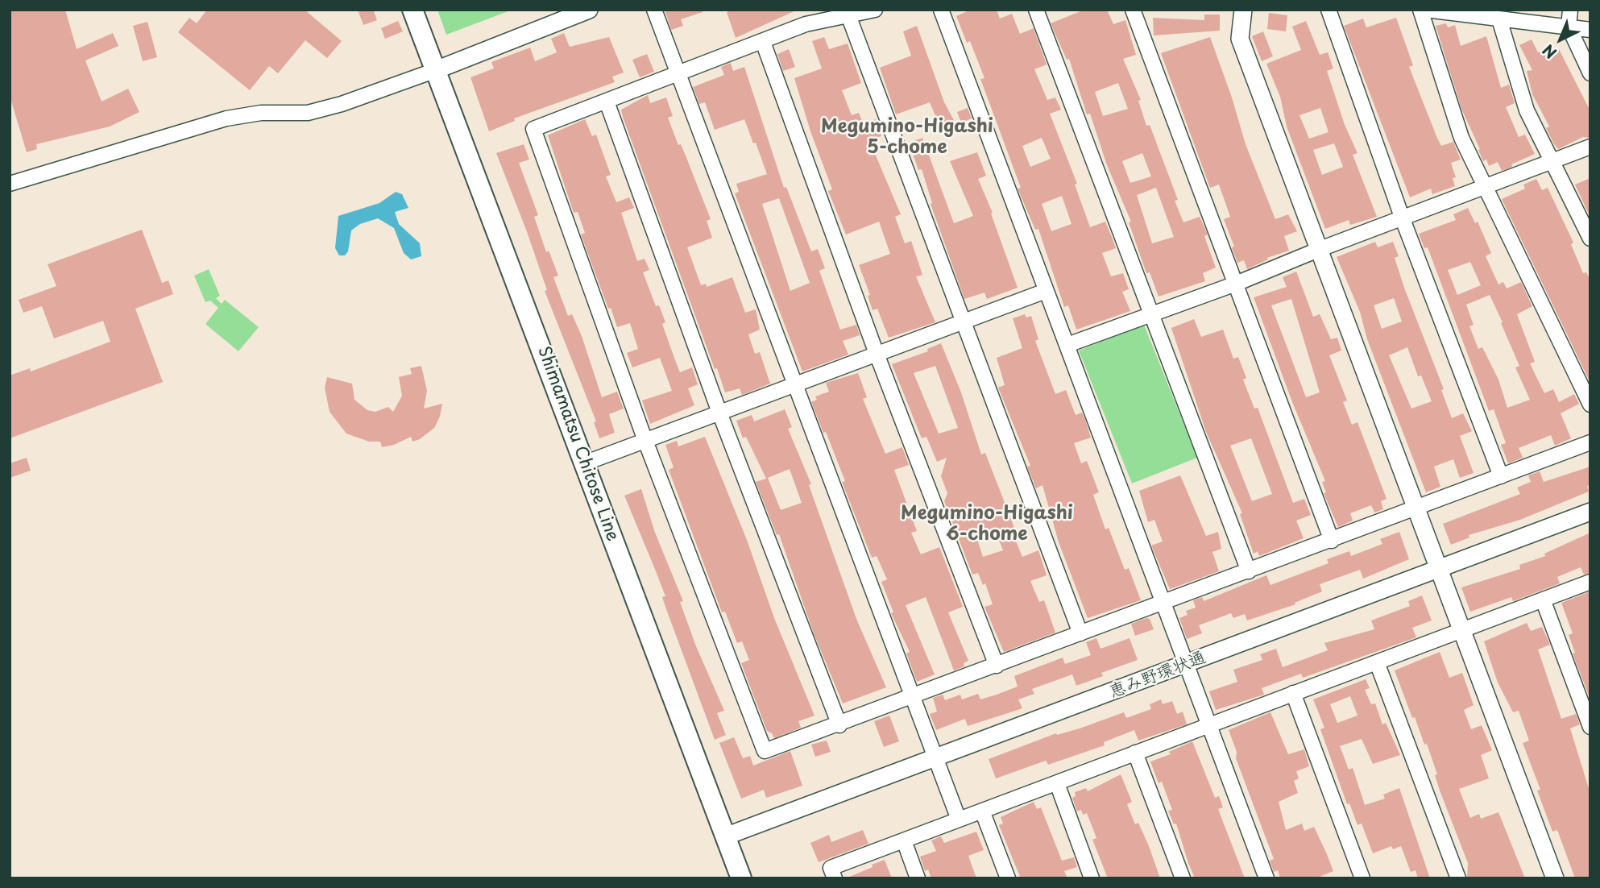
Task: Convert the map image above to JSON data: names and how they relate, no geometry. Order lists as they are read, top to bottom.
{
  "streets": {
    "main road": ["Shimamatsu Chitose Line"],
    "street": ["恵み野環状通"]
  },
  "crossings": [
    ["Shimamatsu Chitose Line", "恵み野環状通"]
  ],
  "districts": ["Megumino-Higashi 5-chome", "Megumino-Higashi 6-chome"],
  "north": "bottom left"
}
